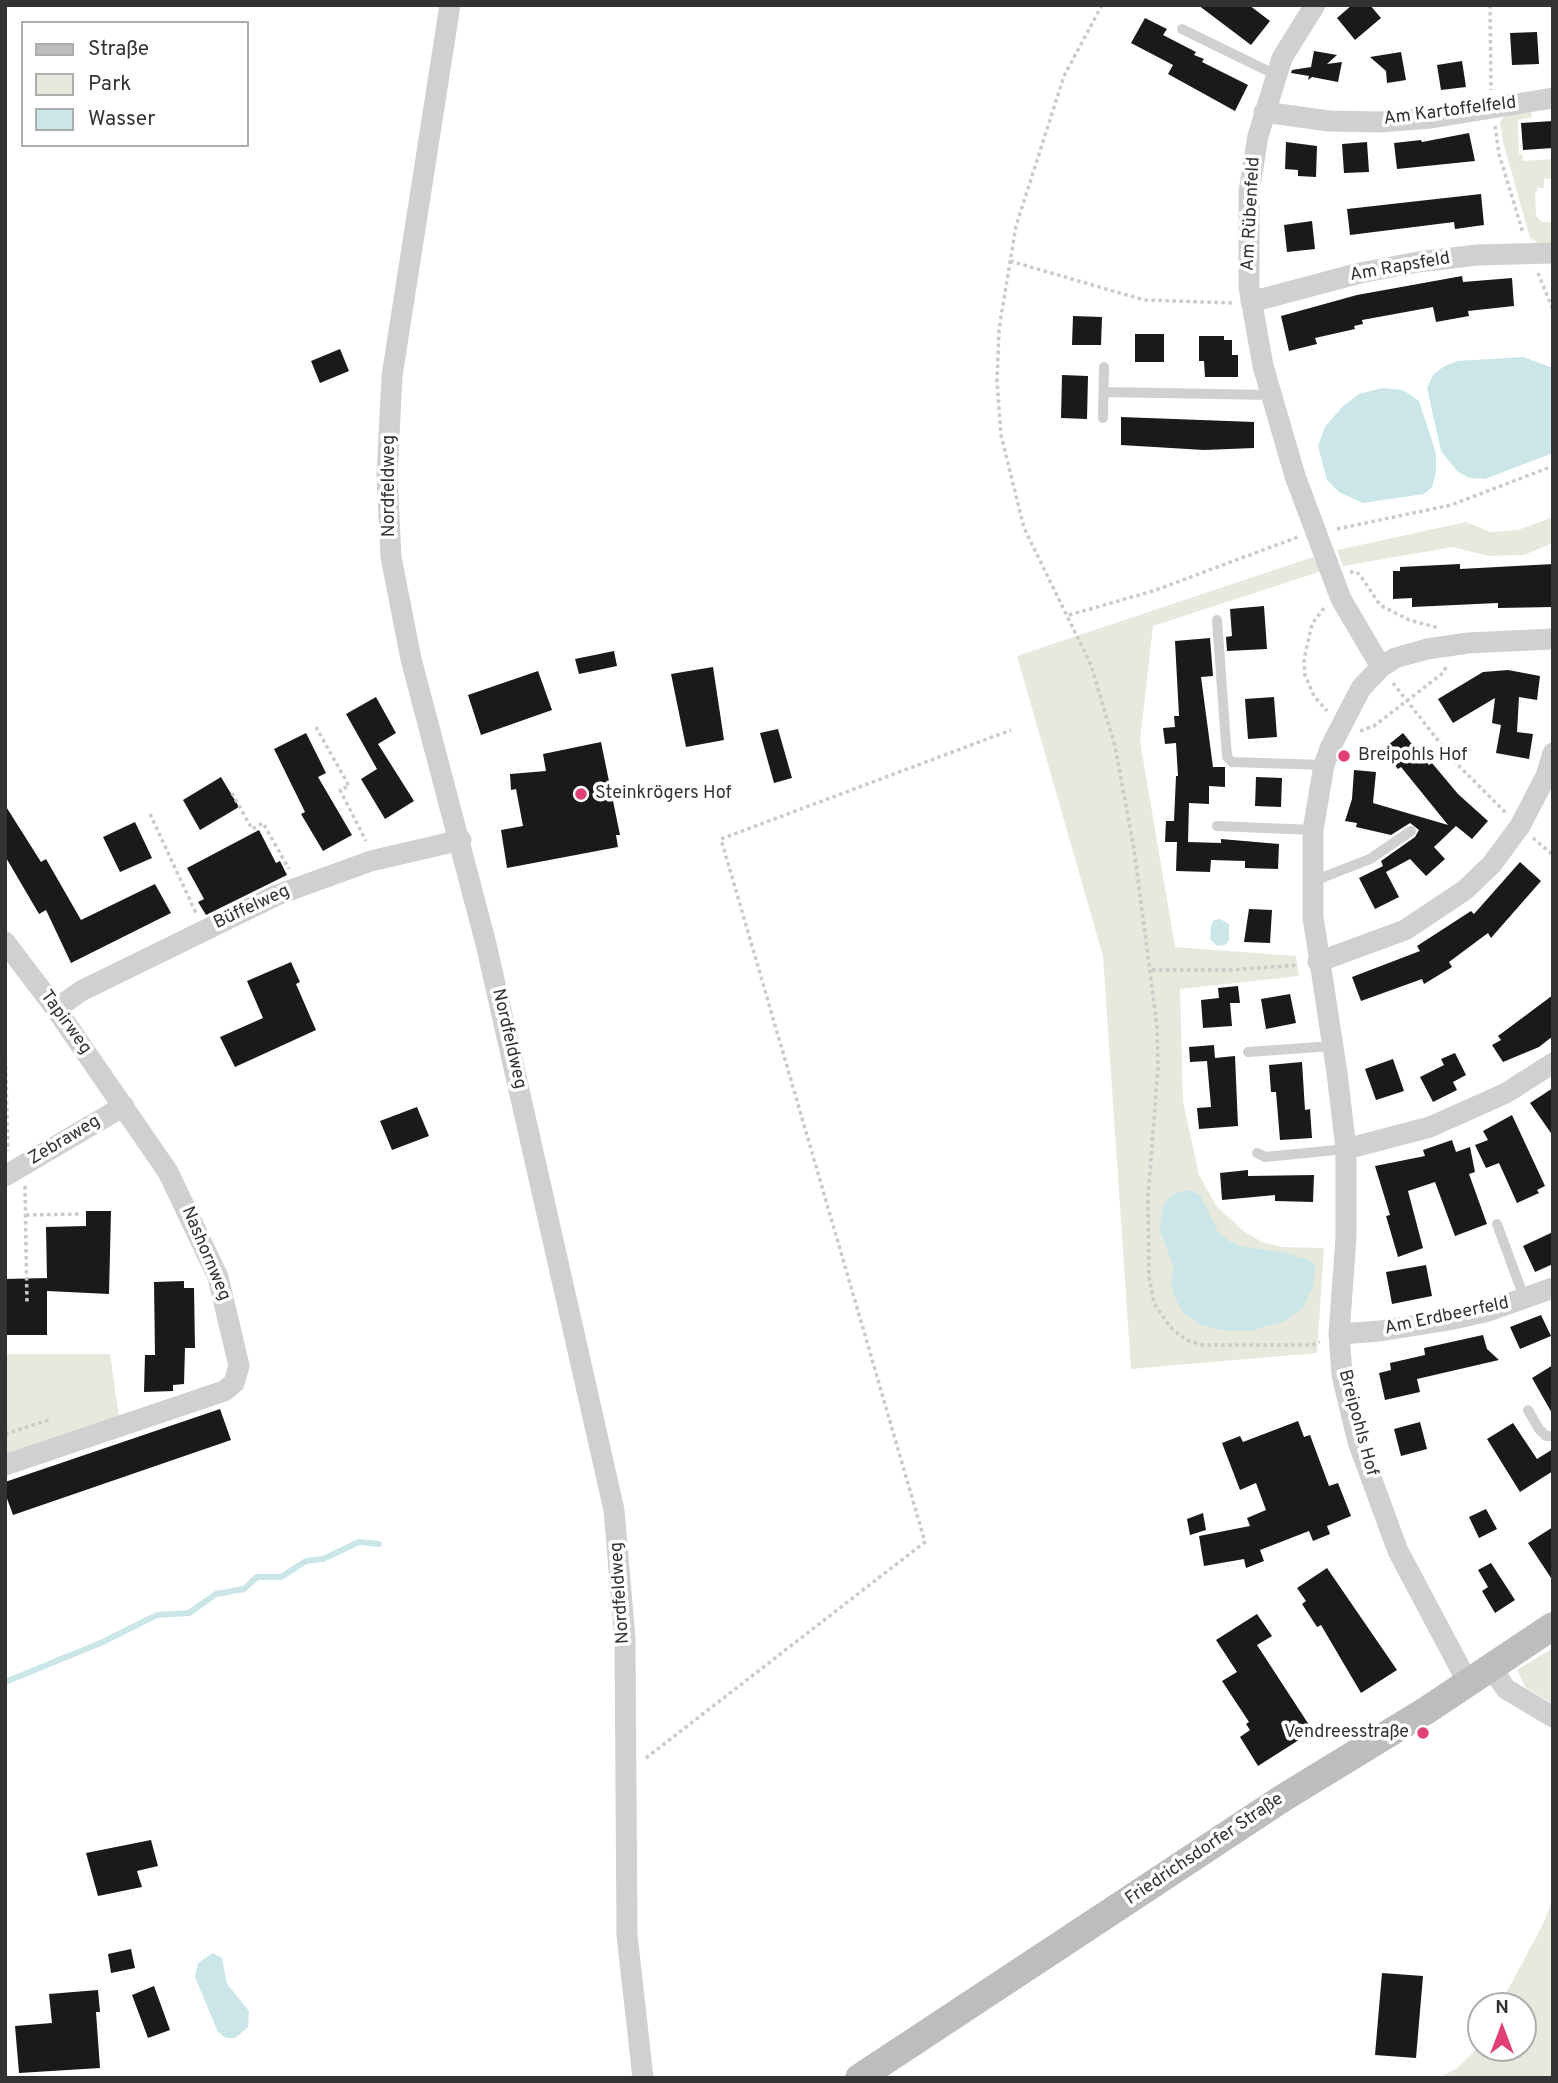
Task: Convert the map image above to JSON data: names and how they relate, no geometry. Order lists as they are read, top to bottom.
{
  "streets": {
    "main road": ["Friedrichsdorfer Straße"],
    "street": [
      "Am Kartoffelfeld",
      "Am Rübenfeld",
      "Am Rapsfeld",
      "Nordfeldweg",
      "Büffelweg",
      "Tapirweg",
      "Zebraweg",
      "Nashornweg",
      "Am Erdbeerfeld",
      "Breipohls Hof"
    ]
  },
  "crossings": [
    ["Am Kartoffelfeld", "Am Rübenfeld"],
    ["Am Rübenfeld", "Am Rapsfeld"],
    ["Am Rübenfeld", "Breipohls Hof"],
    ["Nordfeldweg", "Büffelweg"],
    ["Büffelweg", "Tapirweg"],
    ["Tapirweg", "Zebraweg"],
    ["Tapirweg", "Nashornweg"],
    ["Zebraweg", "Nashornweg"],
    ["Am Erdbeerfeld", "Breipohls Hof"],
    ["Breipohls Hof", "Friedrichsdorfer Straße"]
  ],
  "places": ["Breipohls Hof", "Steinkrögers Hof", "Vendreesstraße"],
  "legend": ["Straße", "Park", "Wasser"],
  "north": "top"
}
